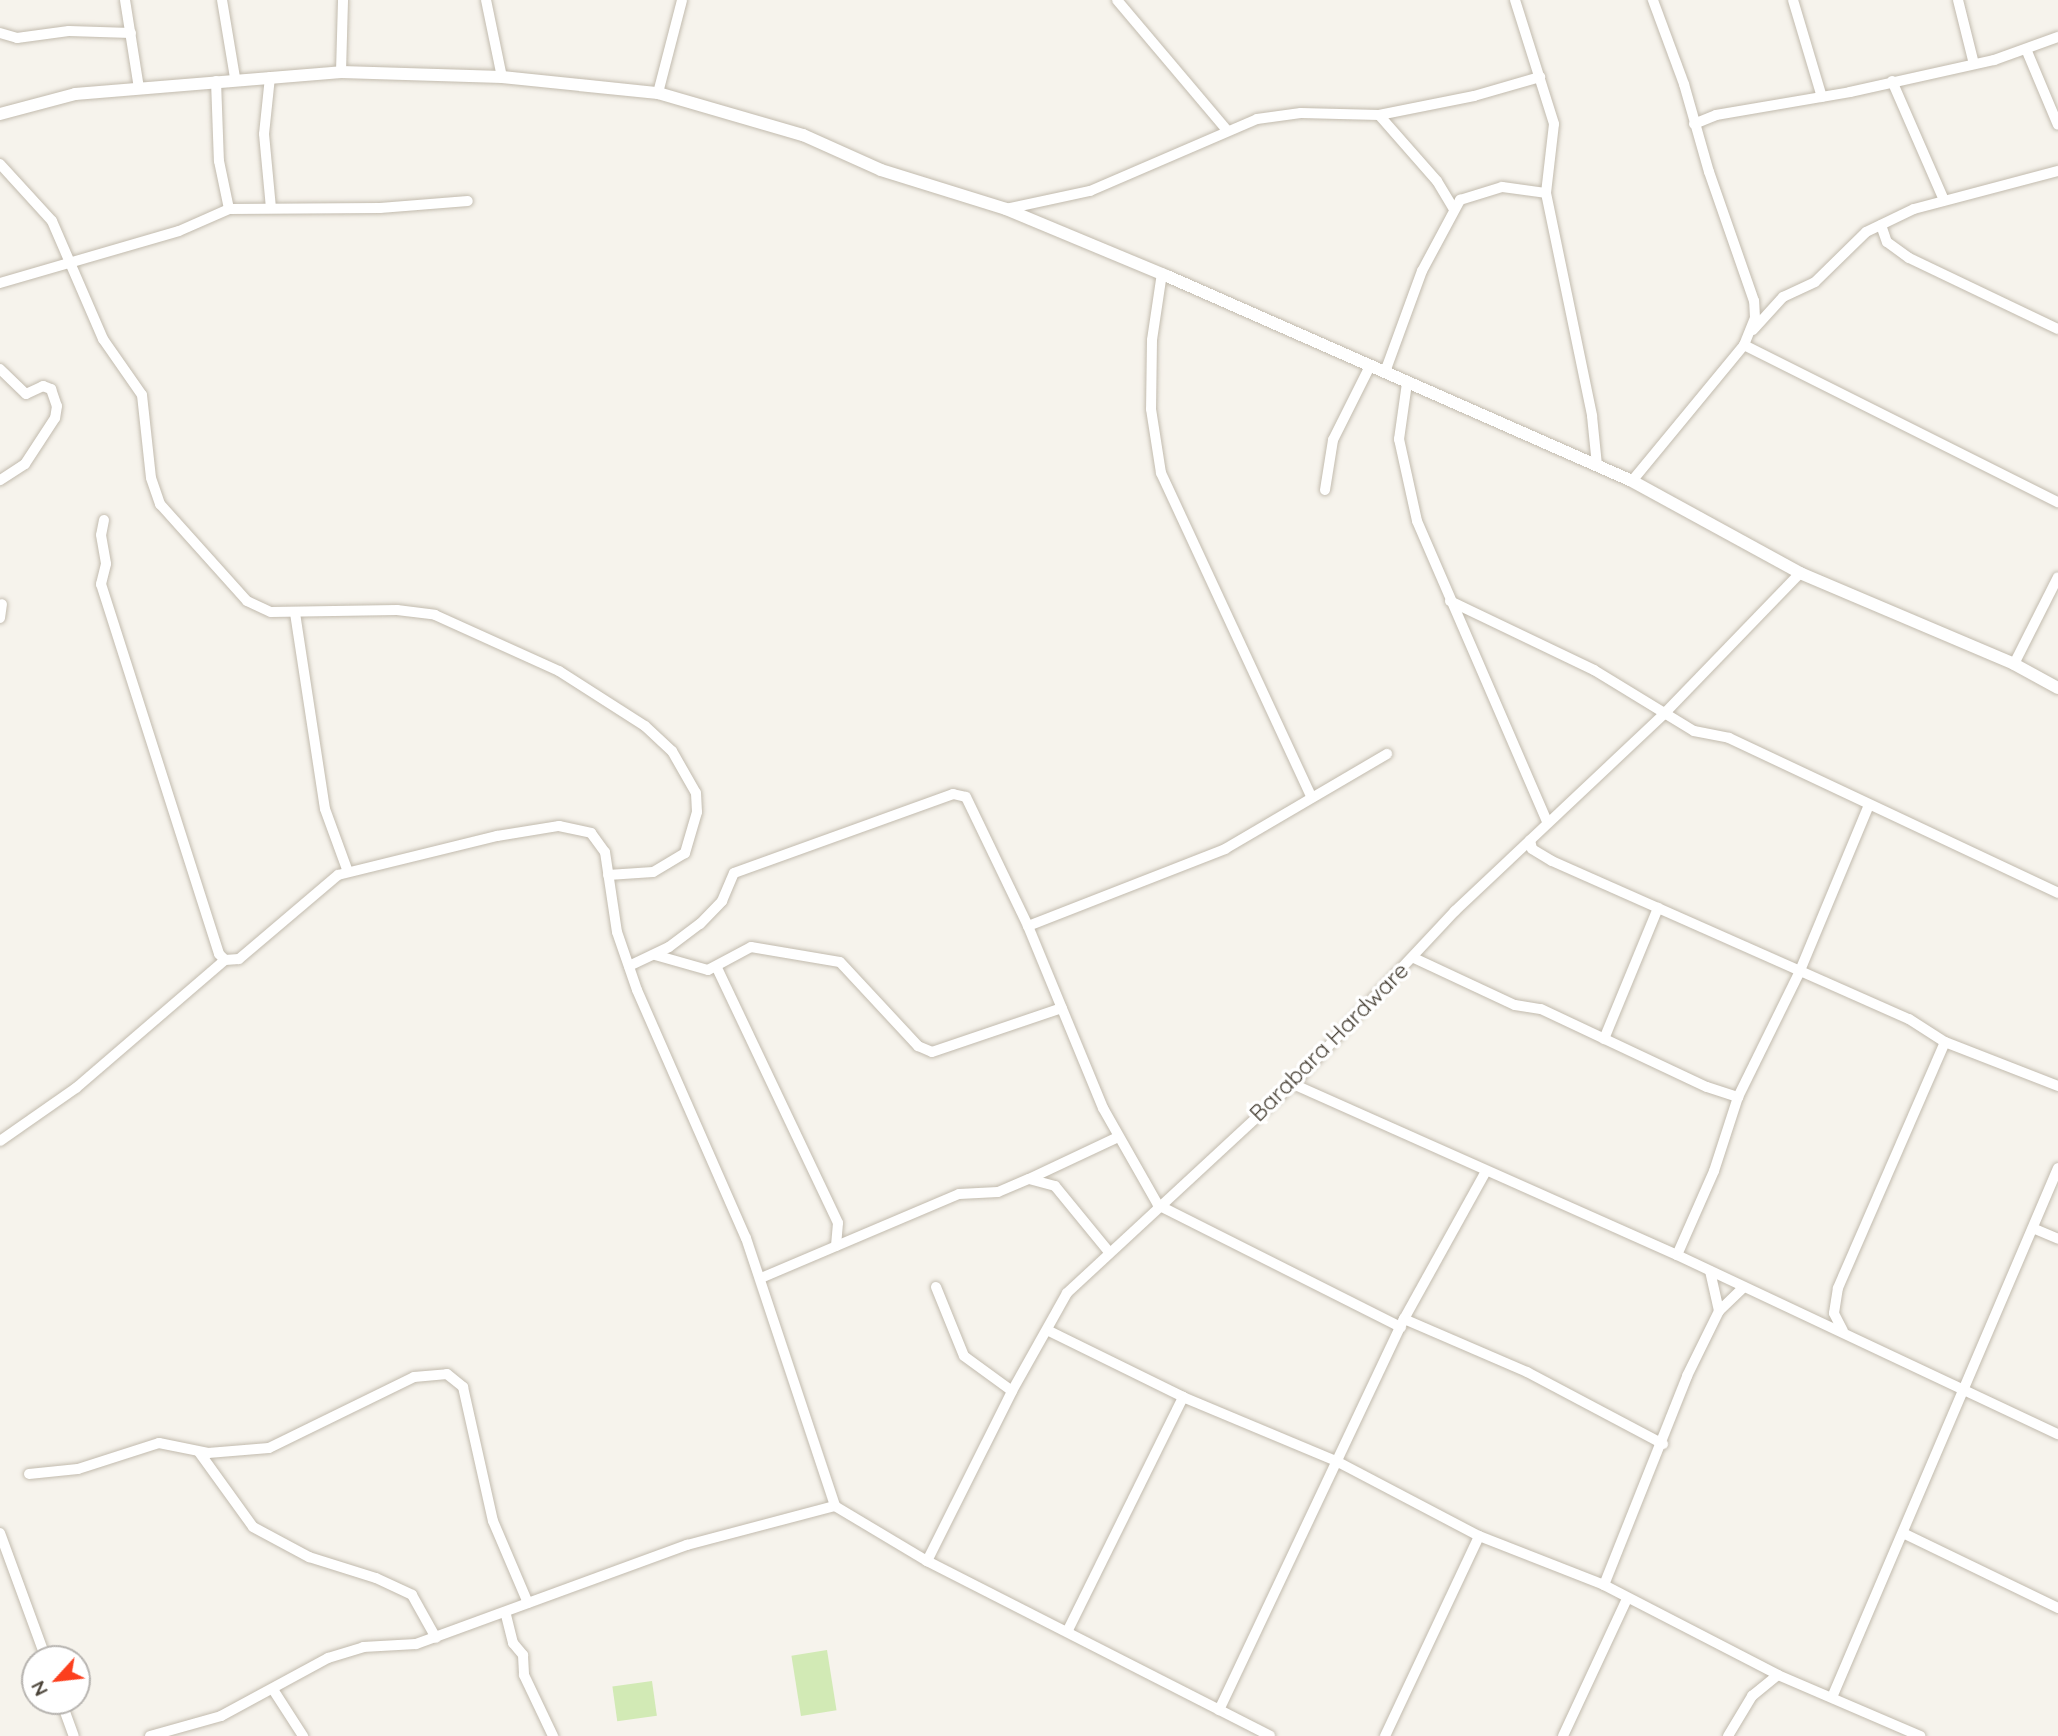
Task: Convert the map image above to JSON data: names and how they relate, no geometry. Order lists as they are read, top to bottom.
{
  "streets": {
    "street": ["Barabara Hardware"]
  },
  "north": "bottom left"
}
